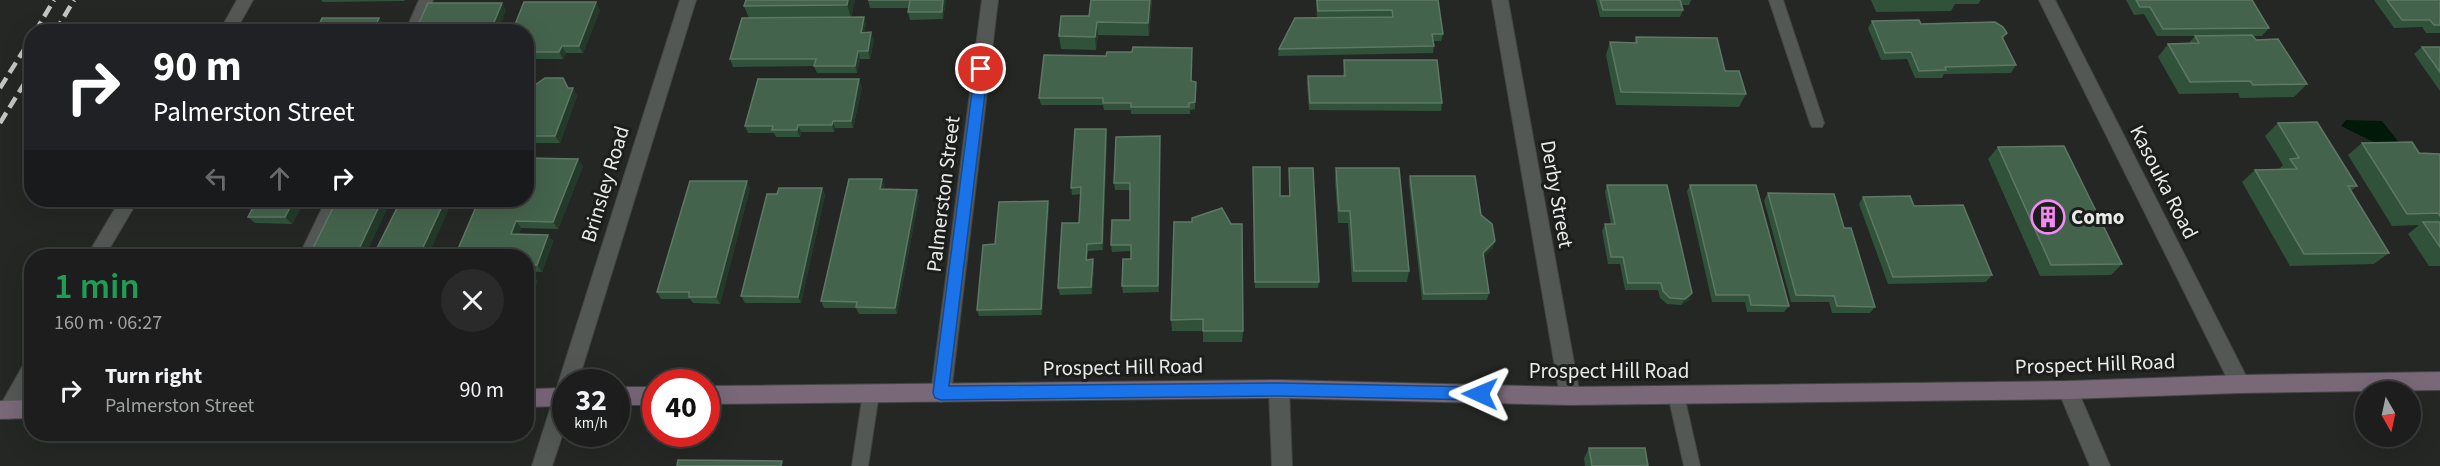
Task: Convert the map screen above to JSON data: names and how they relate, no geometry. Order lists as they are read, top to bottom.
{
  "streets": {
    "street": [
      "Kasouka Road",
      "Brinsley Road",
      "Palmerston Street",
      "Derby Street",
      "Prospect Hill Road"
    ]
  },
  "crossings": [
    ["Kasouka Road", "Prospect Hill Road"],
    ["Palmerston Street", "Prospect Hill Road"],
    ["Derby Street", "Prospect Hill Road"]
  ],
  "places": {
    "building": ["Como"]
  },
  "north": "bottom",
  "page": {
    "turn": ["90 m", "Palmerston Street"],
    "heading": ["1 min", "160 m · 06:27"],
    "list": [
      {
        "name": "Turn right",
        "note": "Palmerston Street",
        "value": "90 m"
      }
    ],
    "speed": "32 km/h",
    "limit": "40"
  }
}
